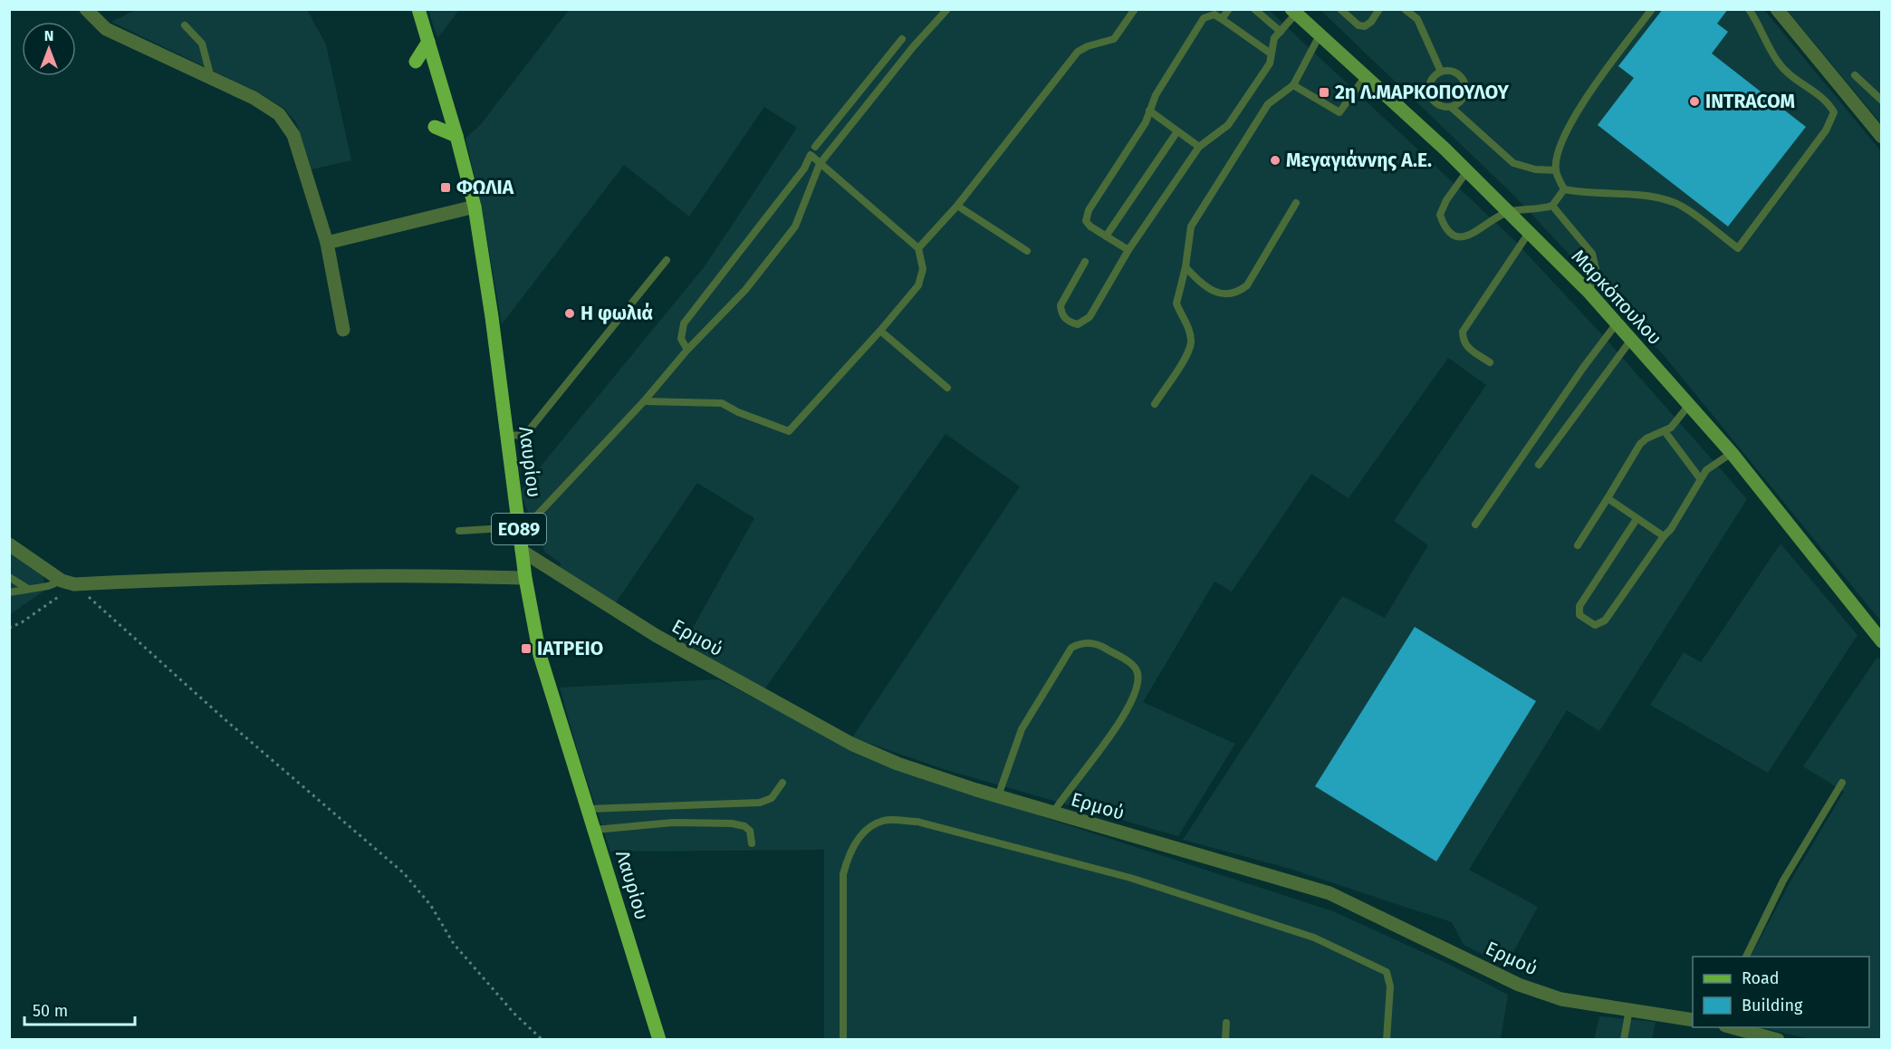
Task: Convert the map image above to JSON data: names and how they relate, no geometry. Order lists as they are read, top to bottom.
{
  "streets": {
    "main road": ["Μαρκόπουλου", "Λαυρίου", "ΕΟ89"],
    "street": ["Ερμού"]
  },
  "crossings": [
    ["Λαυρίου", "Ερμού"]
  ],
  "places": {
    "transit": ["2η Λ.ΜΑΡΚΟΠΟΥΛΟΥ", "ΦΩΛΙΑ", "ΙΑΤΡΕΙΟ"],
    "other": ["INTRACOM", "Μεγαγιάννης Α.Ε.", "Η φωλιά"]
  },
  "legend": ["Road", "Building"],
  "scale_bar": "50 m",
  "north": "top"
}
